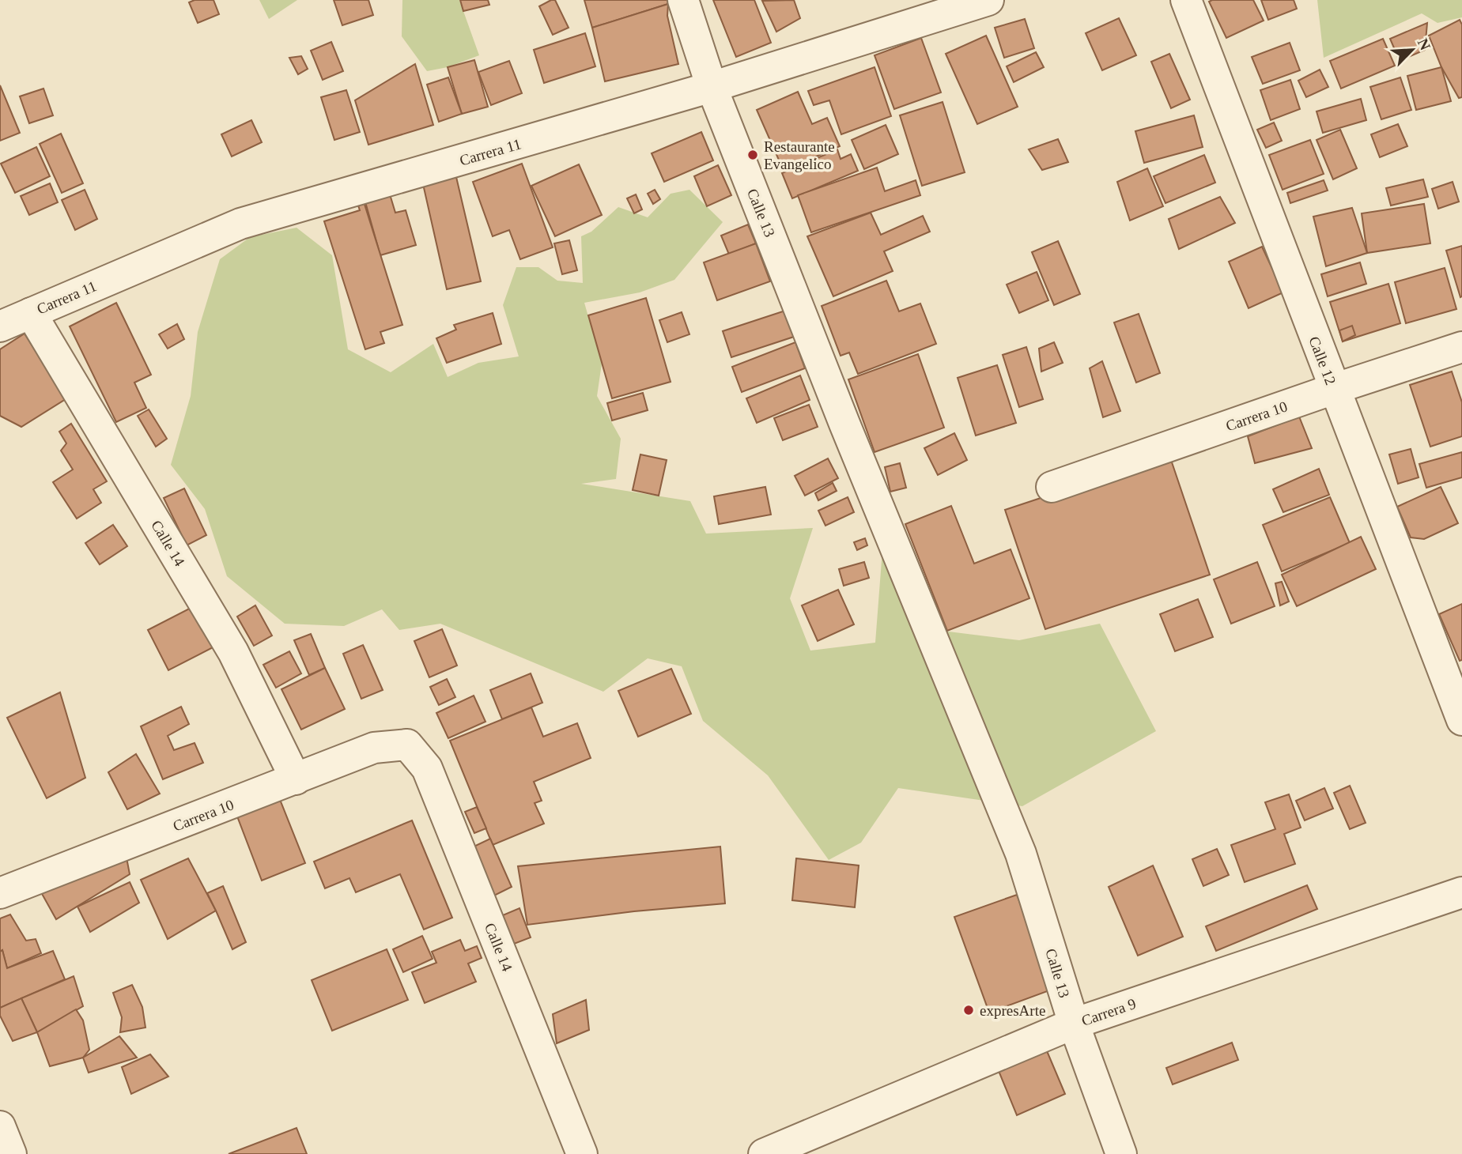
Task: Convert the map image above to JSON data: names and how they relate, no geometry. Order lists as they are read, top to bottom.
{
  "streets": {
    "street": [
      "Carrera 11",
      "Calle 13",
      "Calle 12",
      "Carrera 10",
      "Calle 14",
      "Carrera 9"
    ]
  },
  "crossings": [
    ["Carrera 11", "Calle 13"],
    ["Carrera 11", "Calle 14"],
    ["Calle 13", "Carrera 9"],
    ["Calle 12", "Carrera 10"],
    ["Carrera 10", "Calle 14"]
  ],
  "places": ["Restaurante Evangelico", "expresArte"],
  "north": "top right"
}
